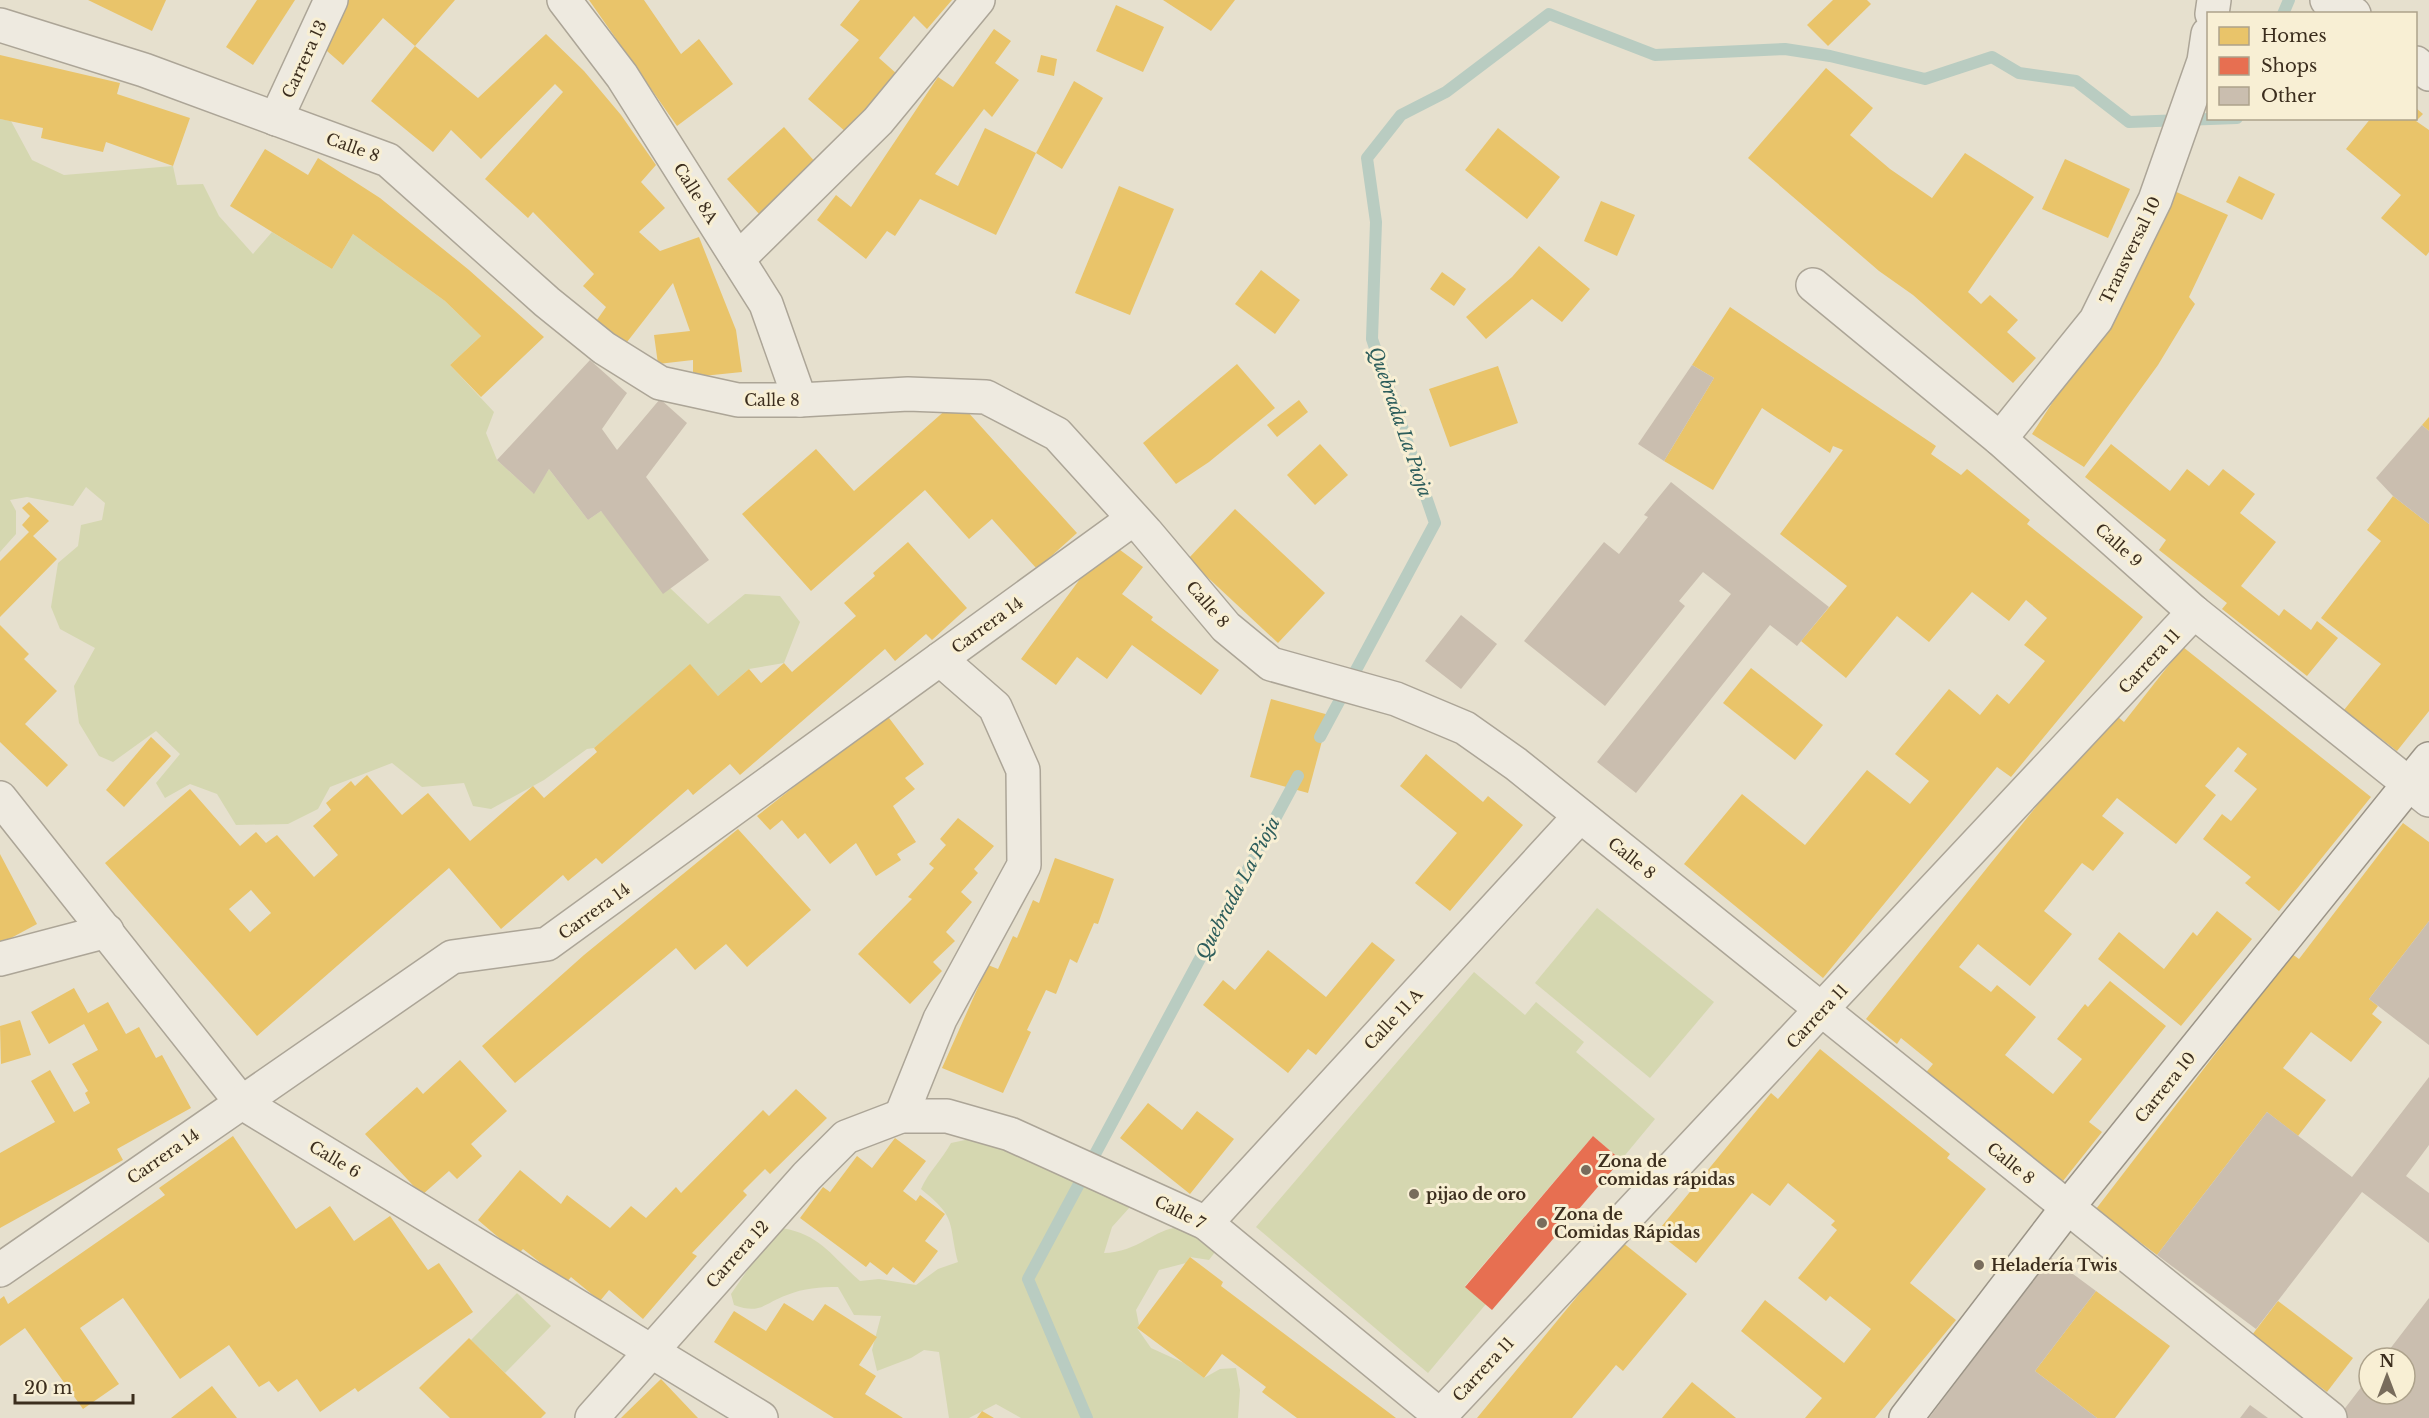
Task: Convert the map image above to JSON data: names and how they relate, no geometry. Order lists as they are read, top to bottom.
{
  "streets": {
    "street": [
      "Carrera 13",
      "Calle 8",
      "Calle 8A",
      "Transversal 10",
      "Calle 9",
      "Carrera 14",
      "Carrera 11",
      "Calle 11 A",
      "Carrera 10",
      "Calle 6",
      "Calle 7",
      "Carrera 12"
    ]
  },
  "crossings": [
    ["Carrera 13", "Calle 8"],
    ["Calle 8", "Calle 8A"],
    ["Calle 8", "Carrera 14"],
    ["Calle 8", "Carrera 11"],
    ["Calle 8", "Calle 11 A"],
    ["Calle 8", "Carrera 10"],
    ["Transversal 10", "Calle 9"],
    ["Calle 9", "Carrera 11"],
    ["Calle 9", "Carrera 10"],
    ["Carrera 14", "Calle 6"],
    ["Carrera 11", "Calle 7"],
    ["Calle 11 A", "Calle 7"],
    ["Calle 6", "Carrera 12"],
    ["Calle 7", "Carrera 12"]
  ],
  "water": ["Quebrada La Pioja"],
  "places": [
    "Zona de comidas rápidas",
    "pijao de oro",
    "Zona de Comidas Rápidas",
    "Heladería Twis"
  ],
  "legend": ["Homes", "Shops", "Other"],
  "scale_bar": "20 m",
  "north": "top"
}
